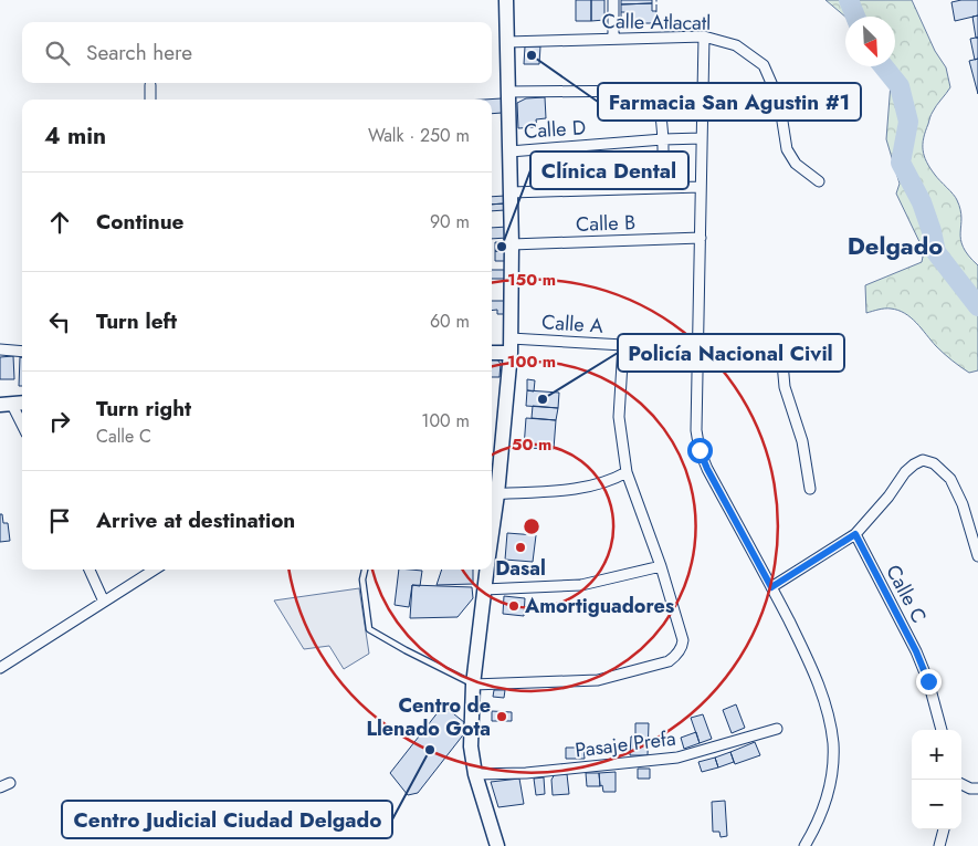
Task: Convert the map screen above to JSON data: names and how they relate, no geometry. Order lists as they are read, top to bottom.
{
  "streets": {
    "street": [
      "Calle Atlacatl",
      "Calle D",
      "Calle B",
      "Calle A",
      "Calle C",
      "Pasaje Prefa"
    ]
  },
  "districts": ["Delgado"],
  "places": [
    "Farmacia San Agustin #1",
    "Clínica Dental",
    "Policía Nacional Civil",
    "Dasal",
    "Amortiguadores",
    "Centro de Llenado Gota",
    "Centro Judicial Ciudad Delgado"
  ],
  "north": "bottom right",
  "page": {
    "search": "Search here",
    "heading": ["4 min", "Walk · 250 m"],
    "list": [
      ["Continue", "90 m"],
      ["Turn left", "60 m"],
      ["Turn right", "Calle C", "100 m"],
      "Arrive at destination"
    ],
    "map_buttons": ["+", "−"]
  },
  "rings": ["150 m", "100 m", "50 m"]
}
